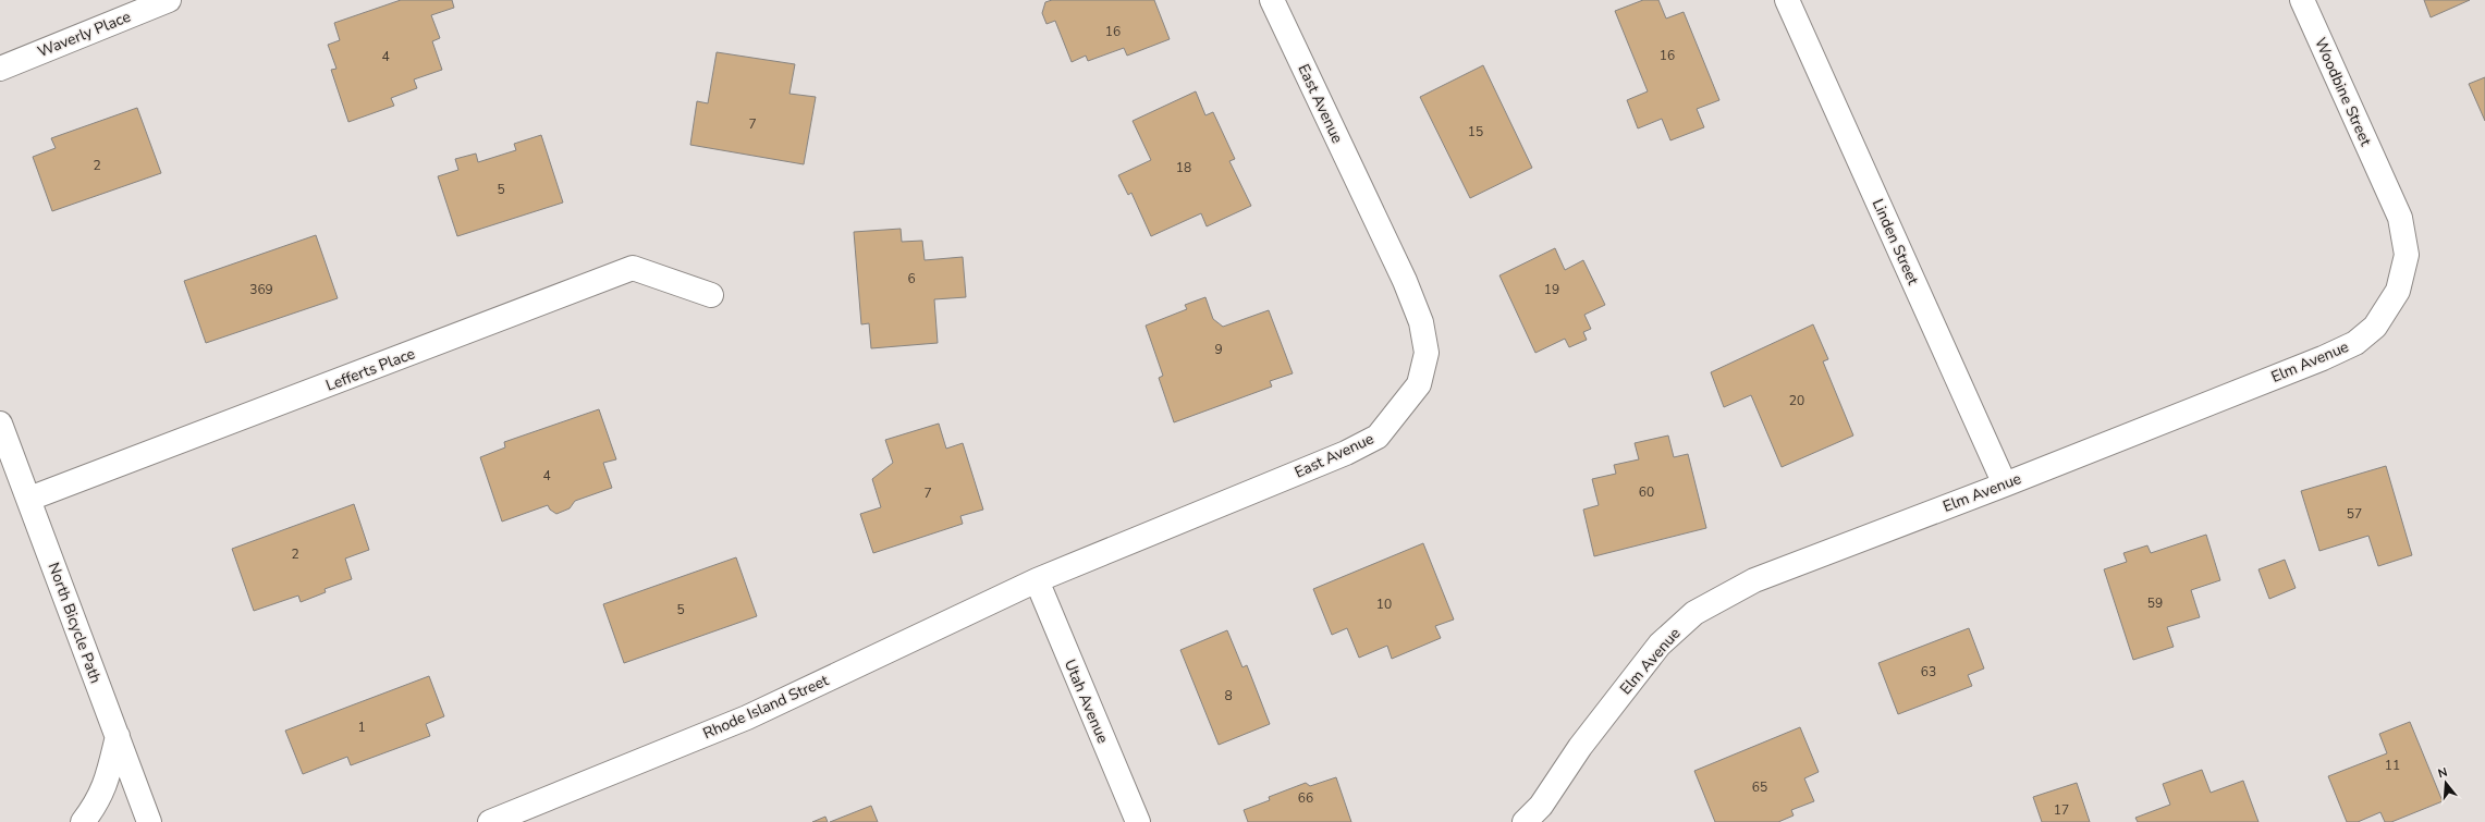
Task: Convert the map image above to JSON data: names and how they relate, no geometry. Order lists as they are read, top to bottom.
{
  "streets": {
    "street": [
      "Waverly Place",
      "Woodbine Street",
      "East Avenue",
      "Linden Street",
      "Elm Avenue",
      "Lefferts Place",
      "North Bicycle Path",
      "Utah Avenue",
      "Rhode Island Street"
    ]
  },
  "crossings": [
    ["Woodbine Street", "Elm Avenue"],
    ["East Avenue", "Utah Avenue"],
    ["East Avenue", "Rhode Island Street"],
    ["Linden Street", "Elm Avenue"],
    ["Lefferts Place", "North Bicycle Path"],
    ["Utah Avenue", "Rhode Island Street"]
  ],
  "house_numbers": [
    "16",
    "16",
    "4",
    "7",
    "15",
    "2",
    "18",
    "5",
    "6",
    "369",
    "19",
    "9",
    "20",
    "4",
    "60",
    "7",
    "57",
    "2",
    "59",
    "10",
    "5",
    "63",
    "8",
    "1",
    "11",
    "65",
    "66",
    "17"
  ],
  "north": "top"
}
